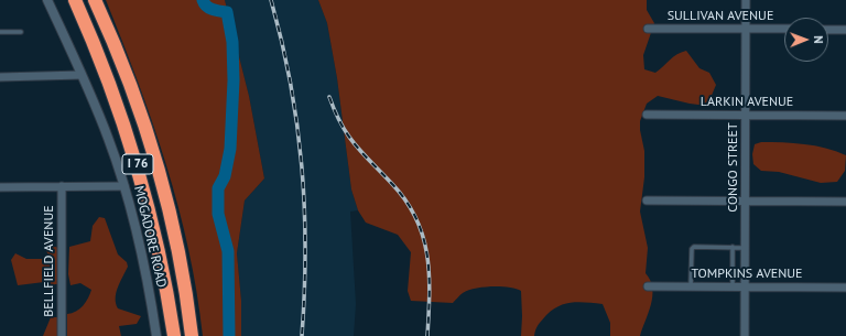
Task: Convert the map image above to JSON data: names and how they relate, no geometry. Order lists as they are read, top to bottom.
{
  "streets": {
    "highway": ["I 76"],
    "street": [
      "SULLIVAN AVENUE",
      "LARKIN AVENUE",
      "CONGO STREET",
      "MOGADORE ROAD",
      "BELLFIELD AVENUE",
      "TOMPKINS AVENUE"
    ]
  },
  "crossings": [
    ["SULLIVAN AVENUE", "CONGO STREET"],
    ["LARKIN AVENUE", "CONGO STREET"],
    ["CONGO STREET", "TOMPKINS AVENUE"]
  ],
  "north": "right"
}
